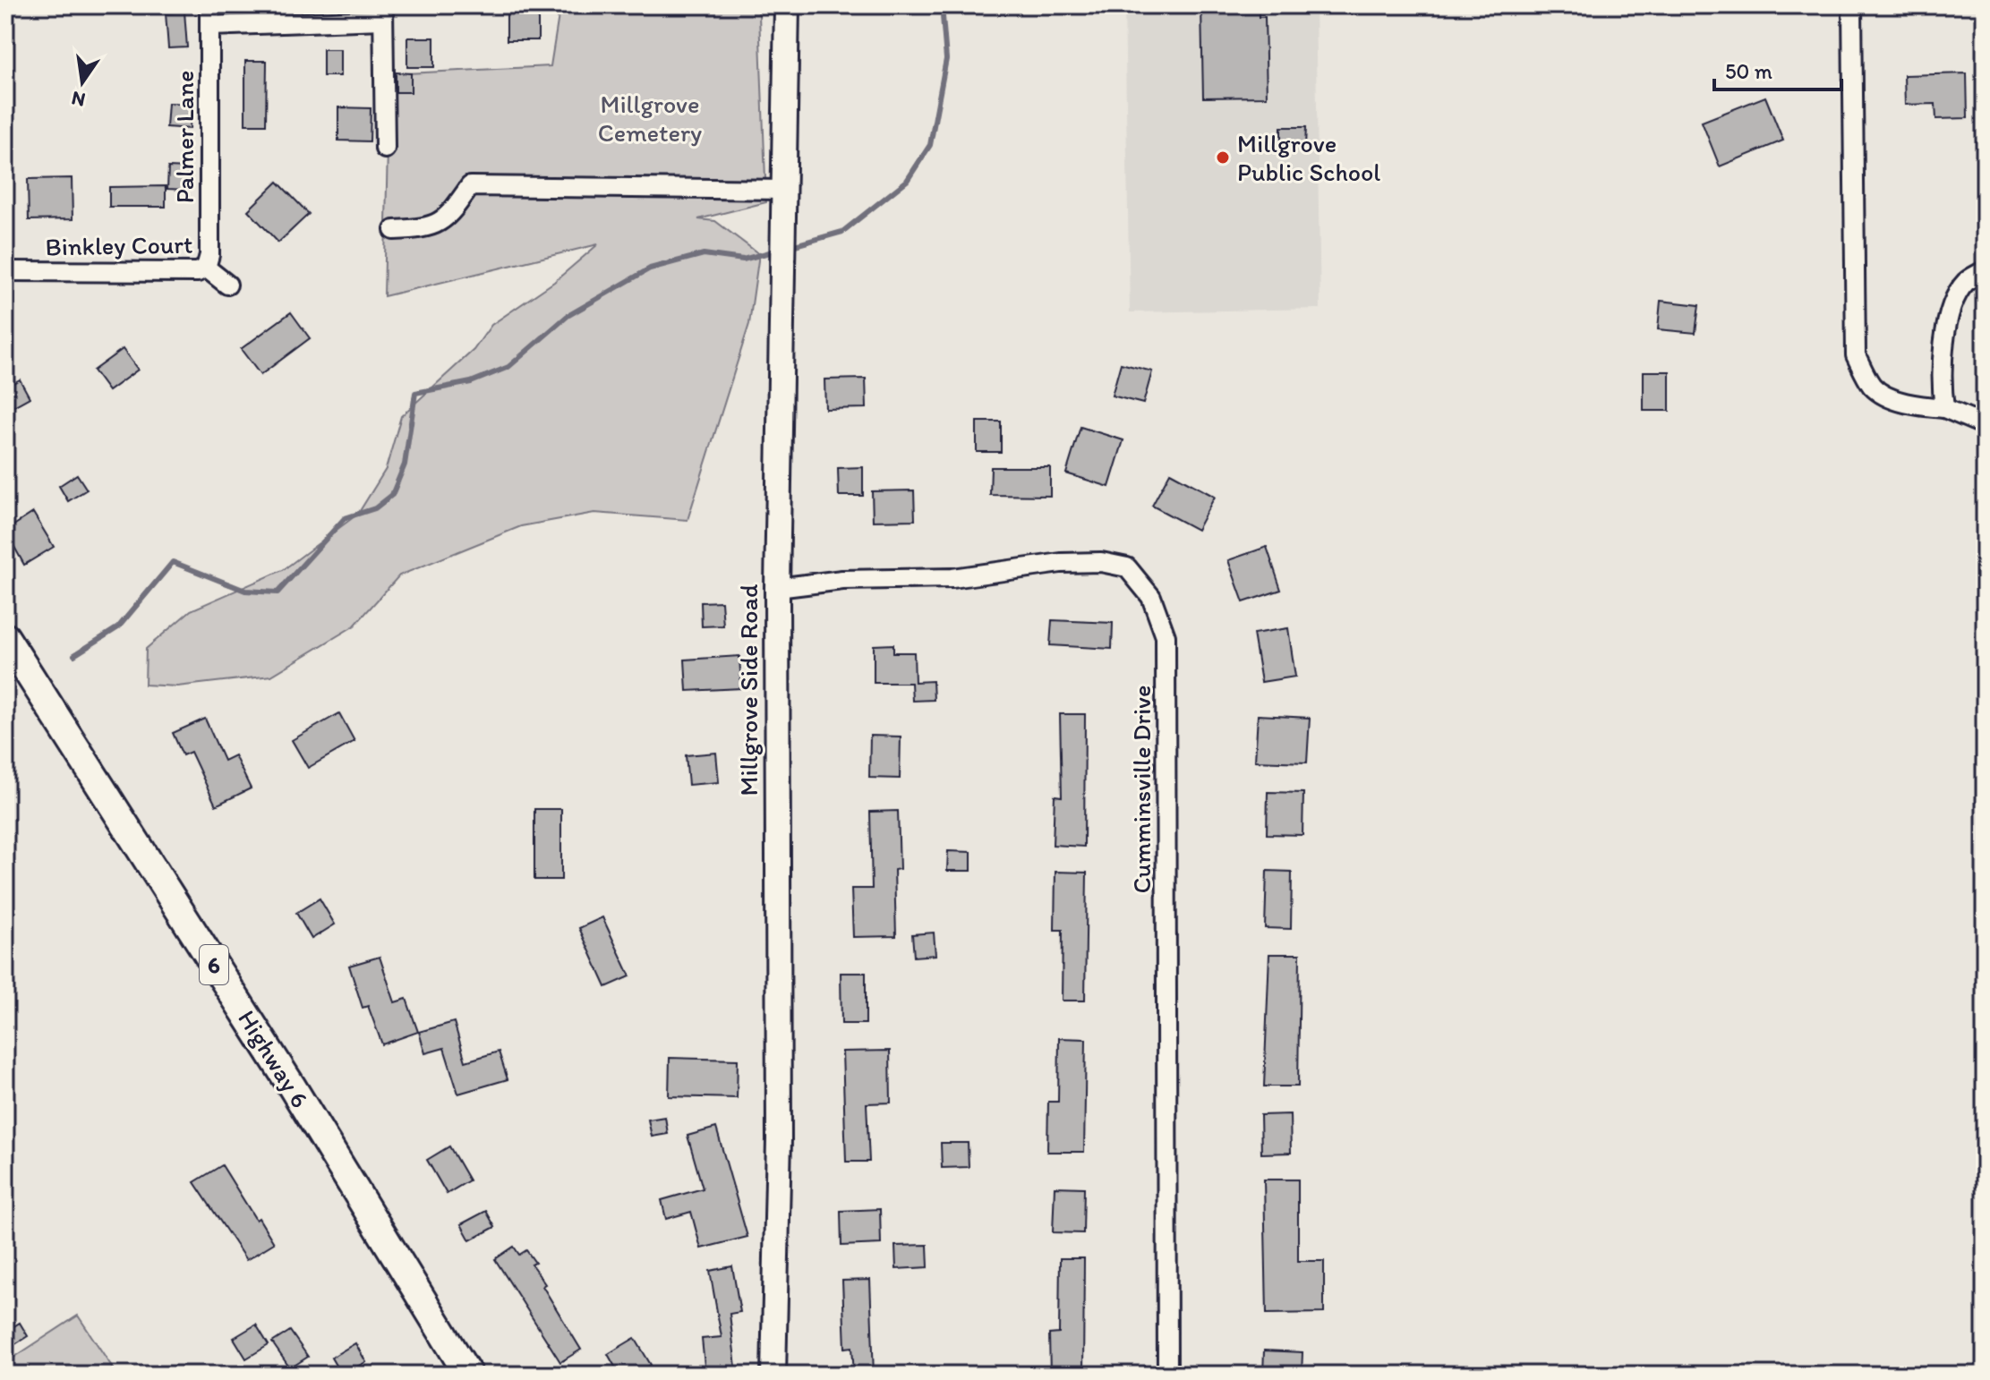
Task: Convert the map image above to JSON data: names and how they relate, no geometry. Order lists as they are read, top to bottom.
{
  "streets": {
    "highway": ["6", "Highway 6"],
    "main road": ["Millgrove Side Road"],
    "street": ["Palmer Lane", "Binkley Court", "Cumminsville Drive"]
  },
  "crossings": [
    ["Palmer Lane", "Binkley Court"],
    ["Millgrove Side Road", "Cumminsville Drive"]
  ],
  "parks": ["Millgrove Cemetery"],
  "places": ["Millgrove Public School"],
  "scale_bar": "50 m",
  "north": "bottom"
}
